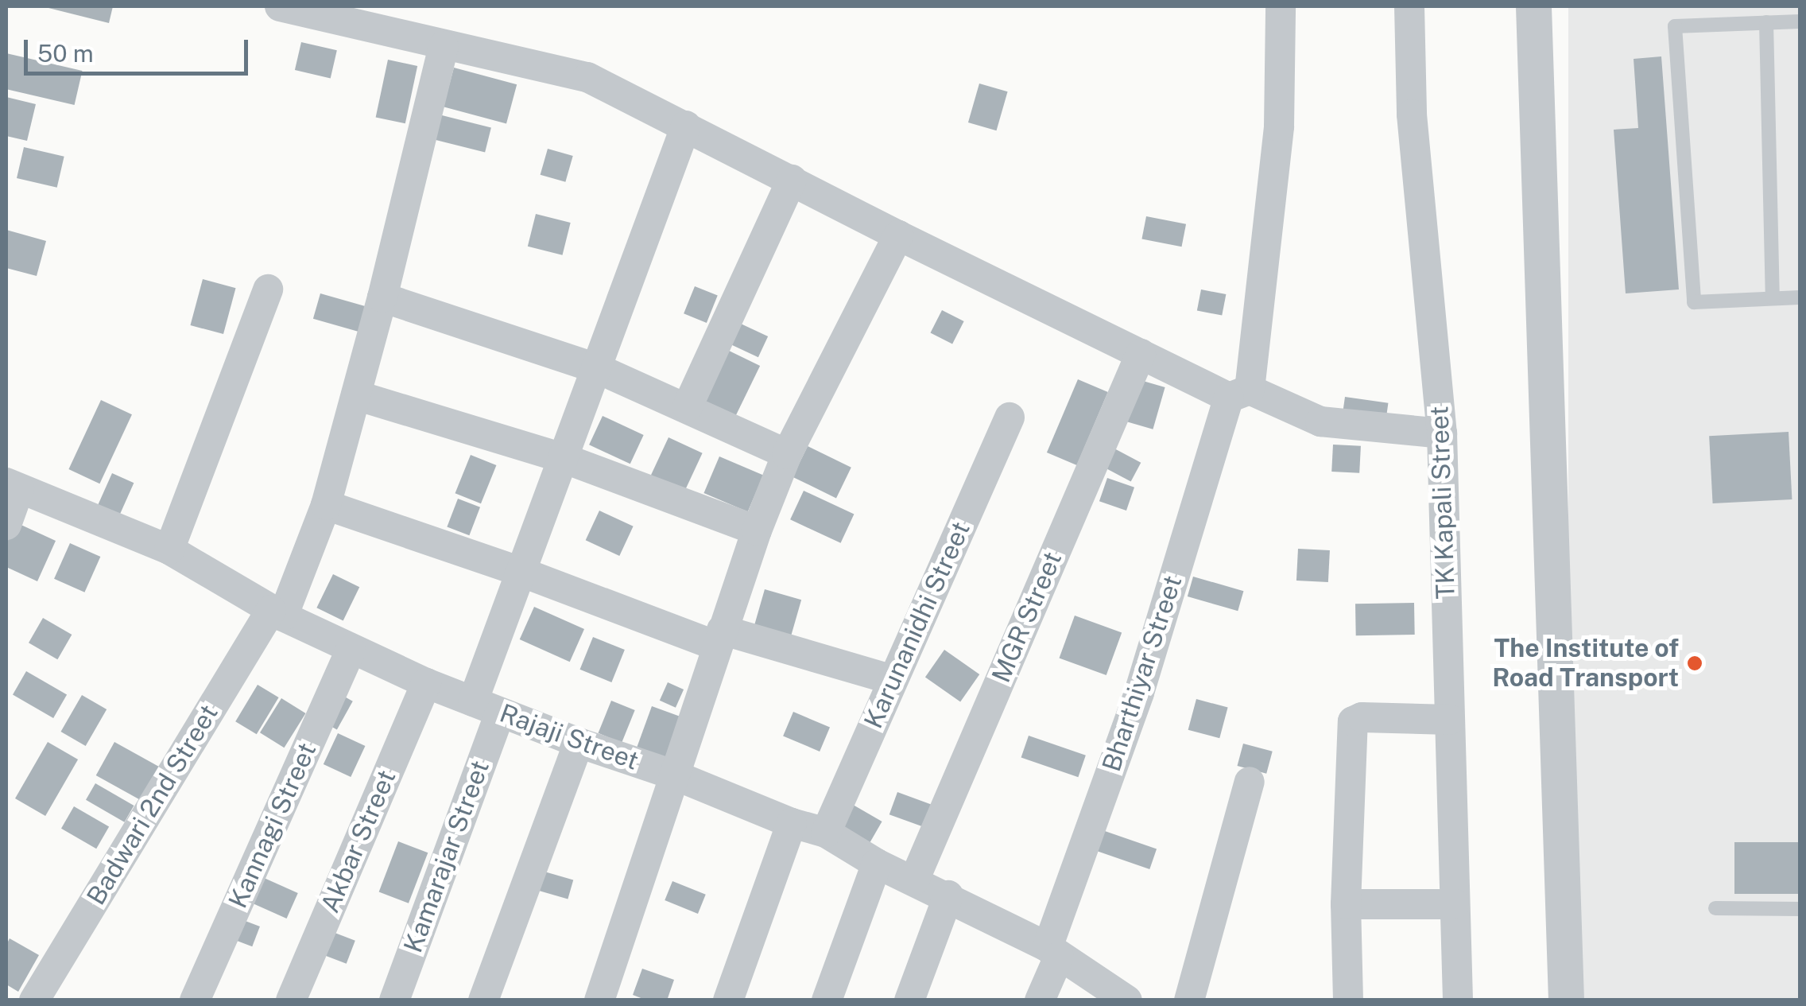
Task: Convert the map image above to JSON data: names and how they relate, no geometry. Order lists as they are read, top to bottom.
{
  "streets": {
    "street": [
      "TK Kapali Street",
      "MGR Street",
      "Karunanidhi Street",
      "Bharthiyar Street",
      "Rajaji Street",
      "Badwari 2nd Street",
      "Kannagi Street",
      "Akbar Street",
      "Kamarajar Street"
    ]
  },
  "crossings": [
    ["MGR Street", "Rajaji Street"],
    ["Karunanidhi Street", "Rajaji Street"],
    ["Bharthiyar Street", "Rajaji Street"],
    ["Rajaji Street", "Badwari 2nd Street"],
    ["Rajaji Street", "Kannagi Street"],
    ["Rajaji Street", "Akbar Street"],
    ["Rajaji Street", "Kamarajar Street"]
  ],
  "places": ["The Institute of Road Transport"],
  "scale_bar": "50 m"
}
